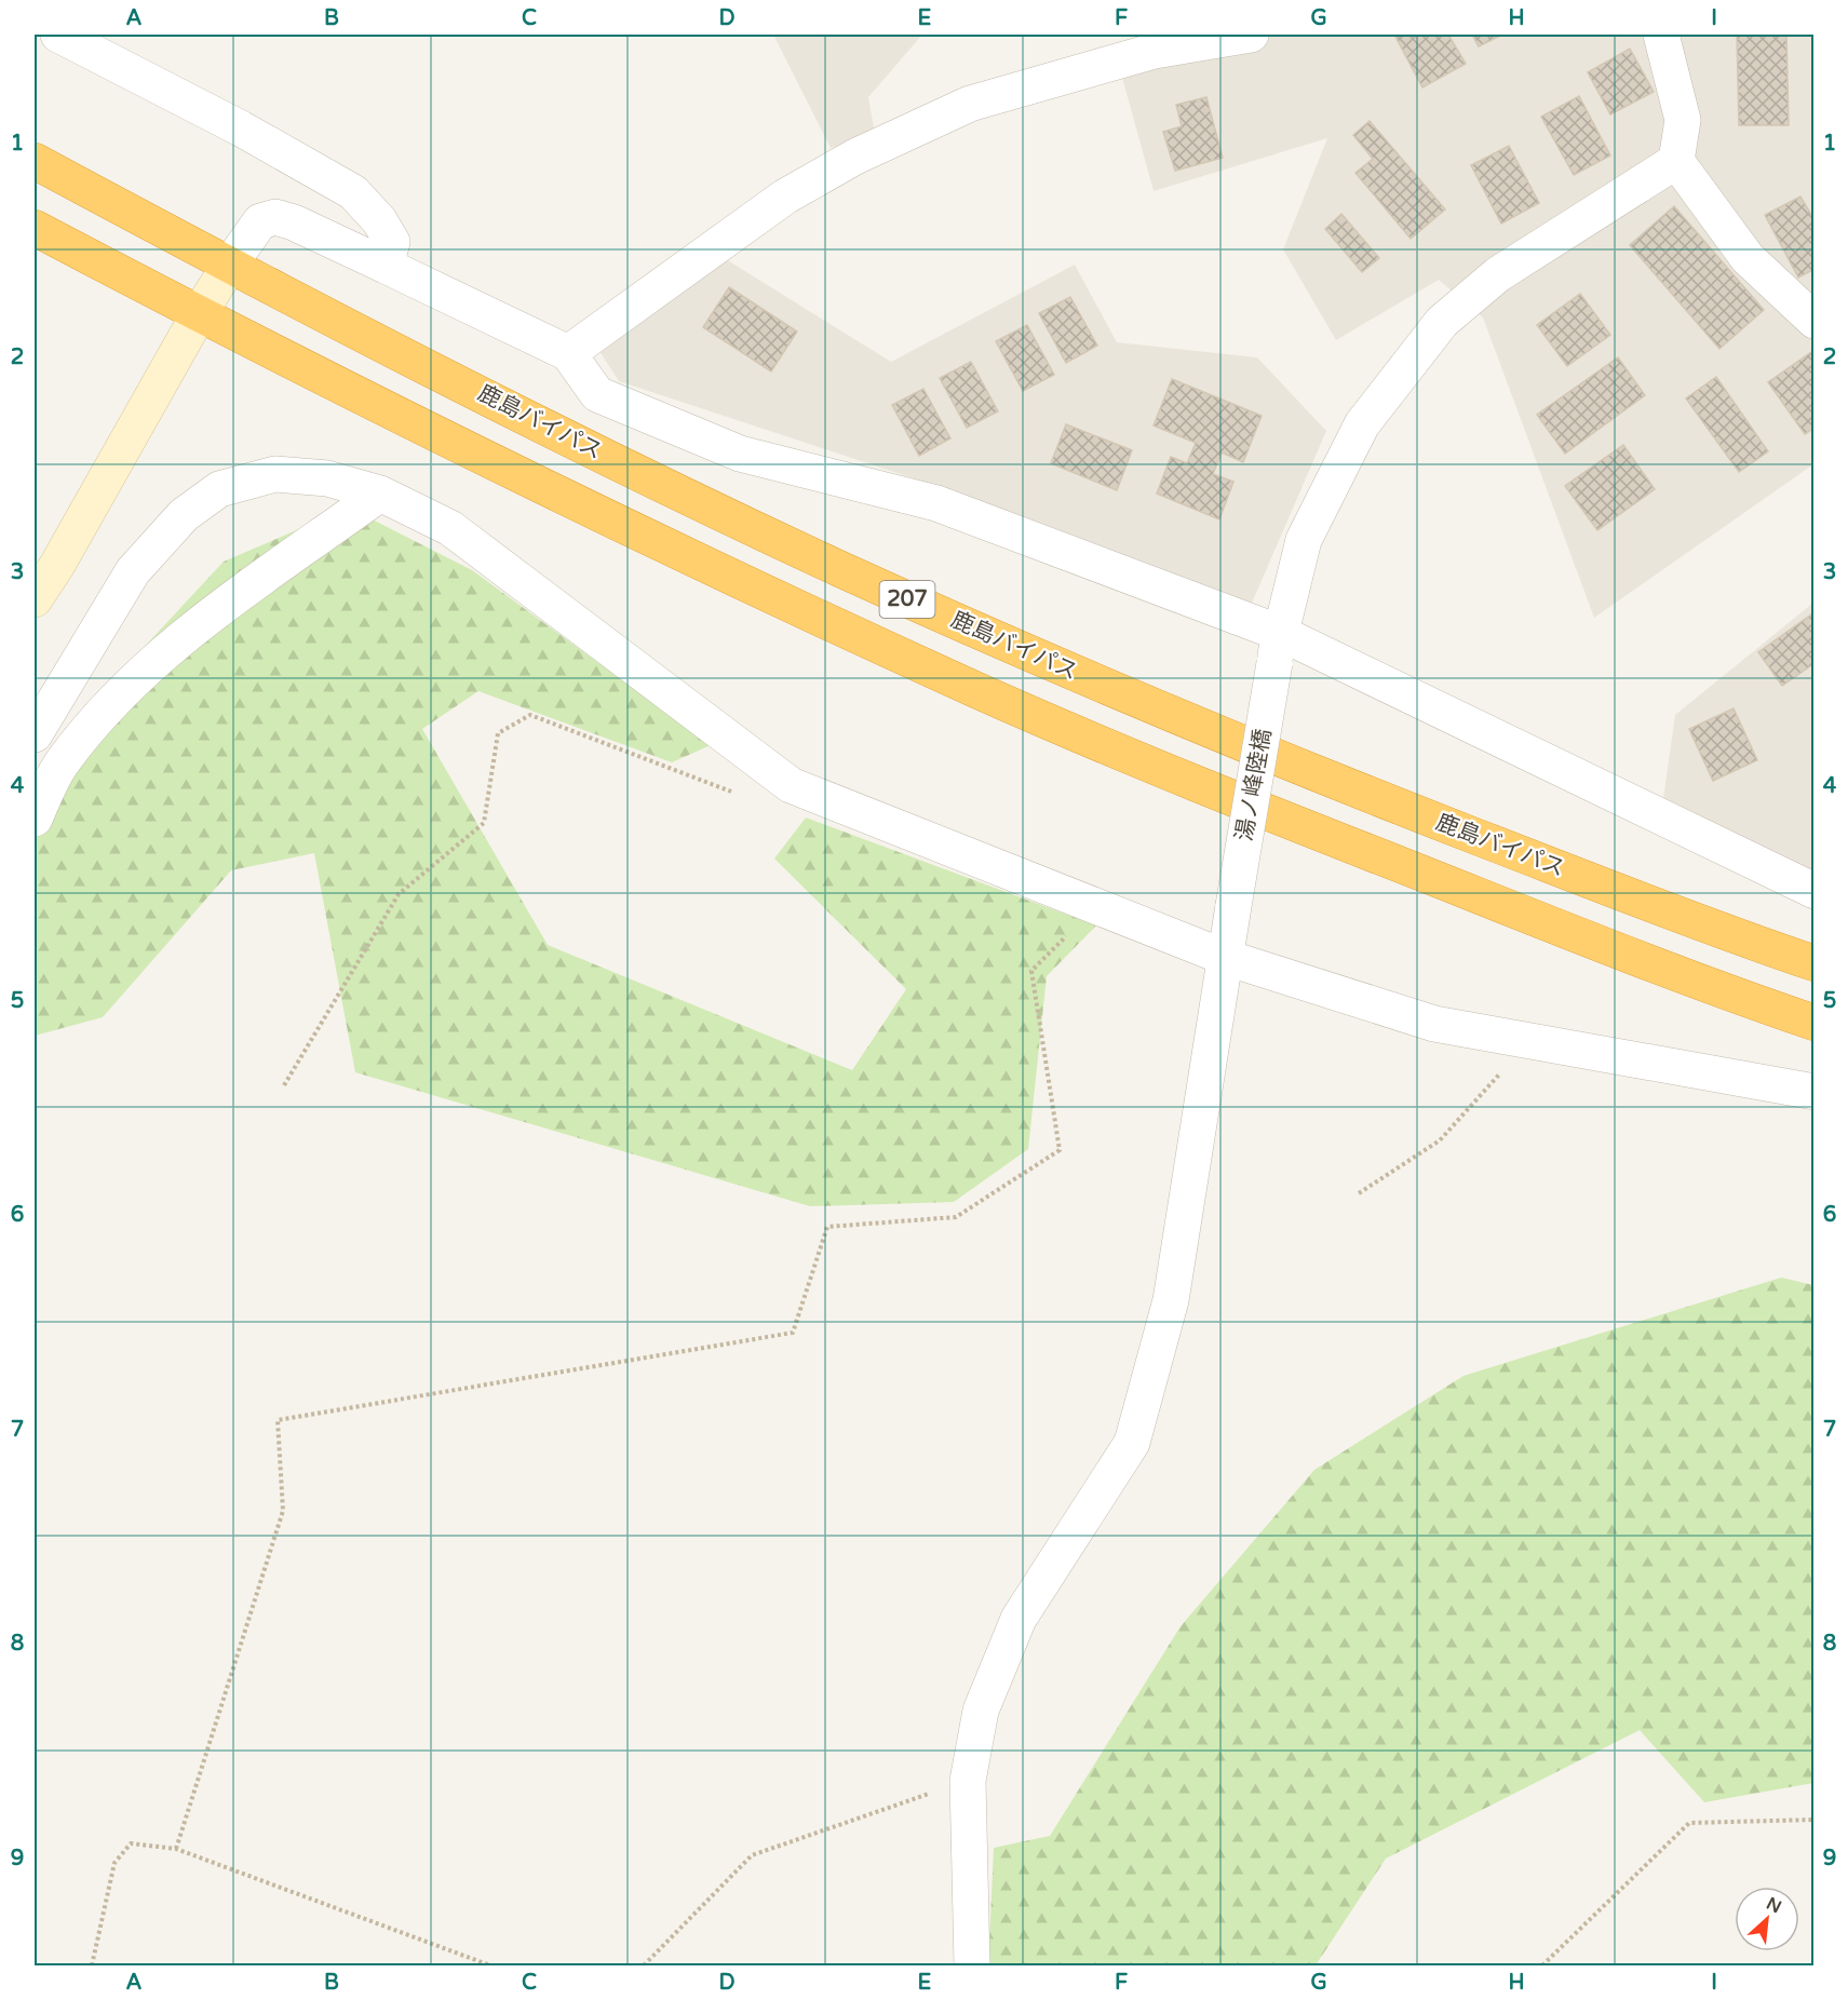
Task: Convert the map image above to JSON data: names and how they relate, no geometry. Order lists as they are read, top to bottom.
{
  "streets": {
    "highway": ["鹿島バイパス", "207"],
    "street": ["湯ノ峰陸橋"]
  },
  "north": "top right",
  "grid": {
    "columns": [
      "A",
      "B",
      "C",
      "D",
      "E",
      "F",
      "G",
      "H",
      "I"
    ],
    "rows": [
      "1",
      "2",
      "3",
      "4",
      "5",
      "6",
      "7",
      "8",
      "9"
    ]
  }
}
